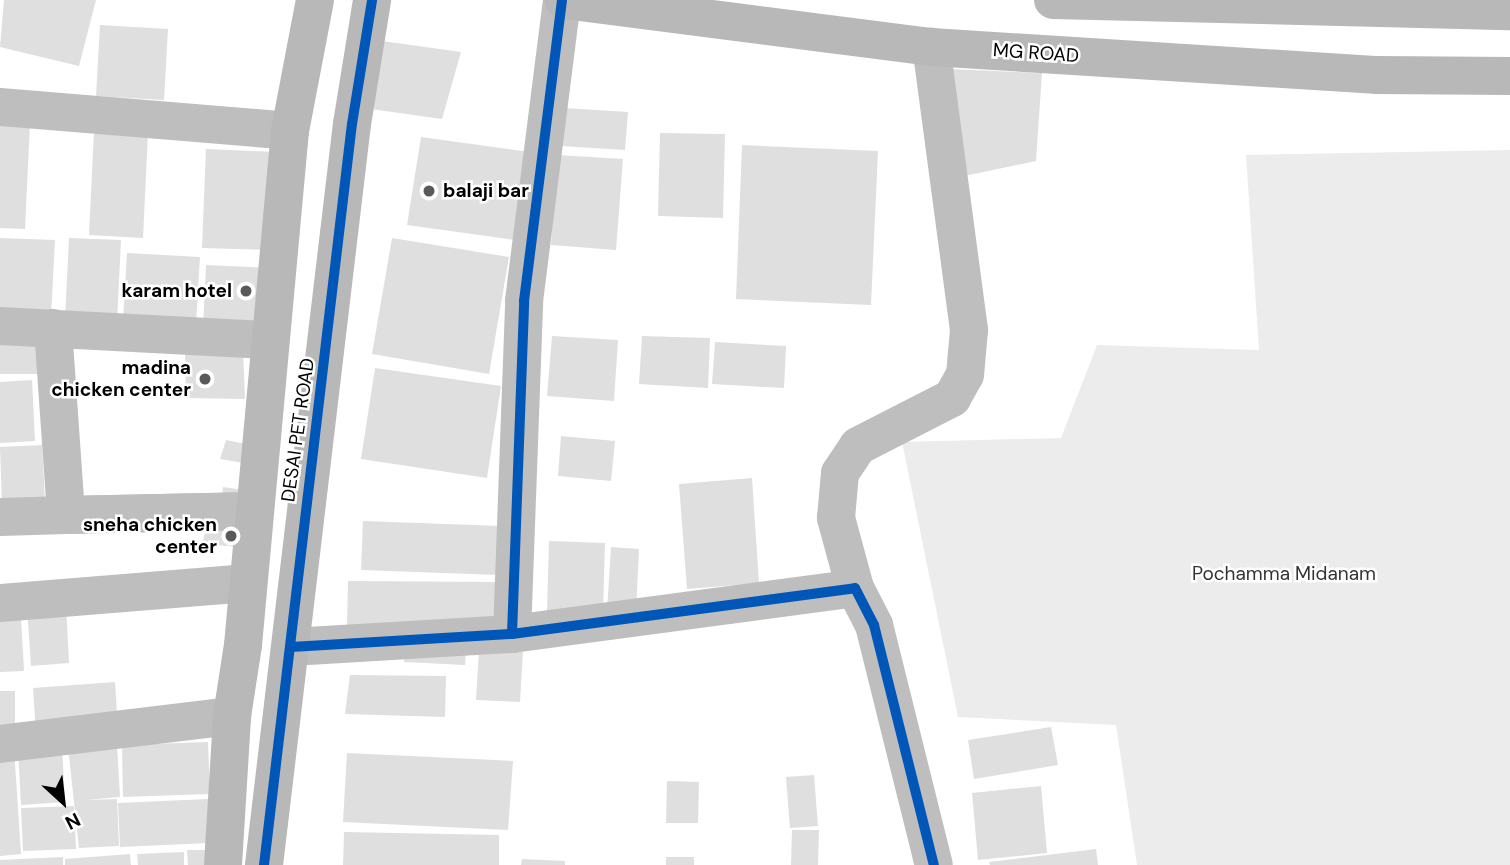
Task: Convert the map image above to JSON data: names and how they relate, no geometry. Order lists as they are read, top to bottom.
{
  "streets": {
    "street": ["MG ROAD", "DESAI PET ROAD"]
  },
  "parks": ["Pochamma Midanam"],
  "places": [
    "balaji bar",
    "karam hotel",
    "madina chicken center",
    "sneha chicken center"
  ],
  "north": "bottom right"
}
